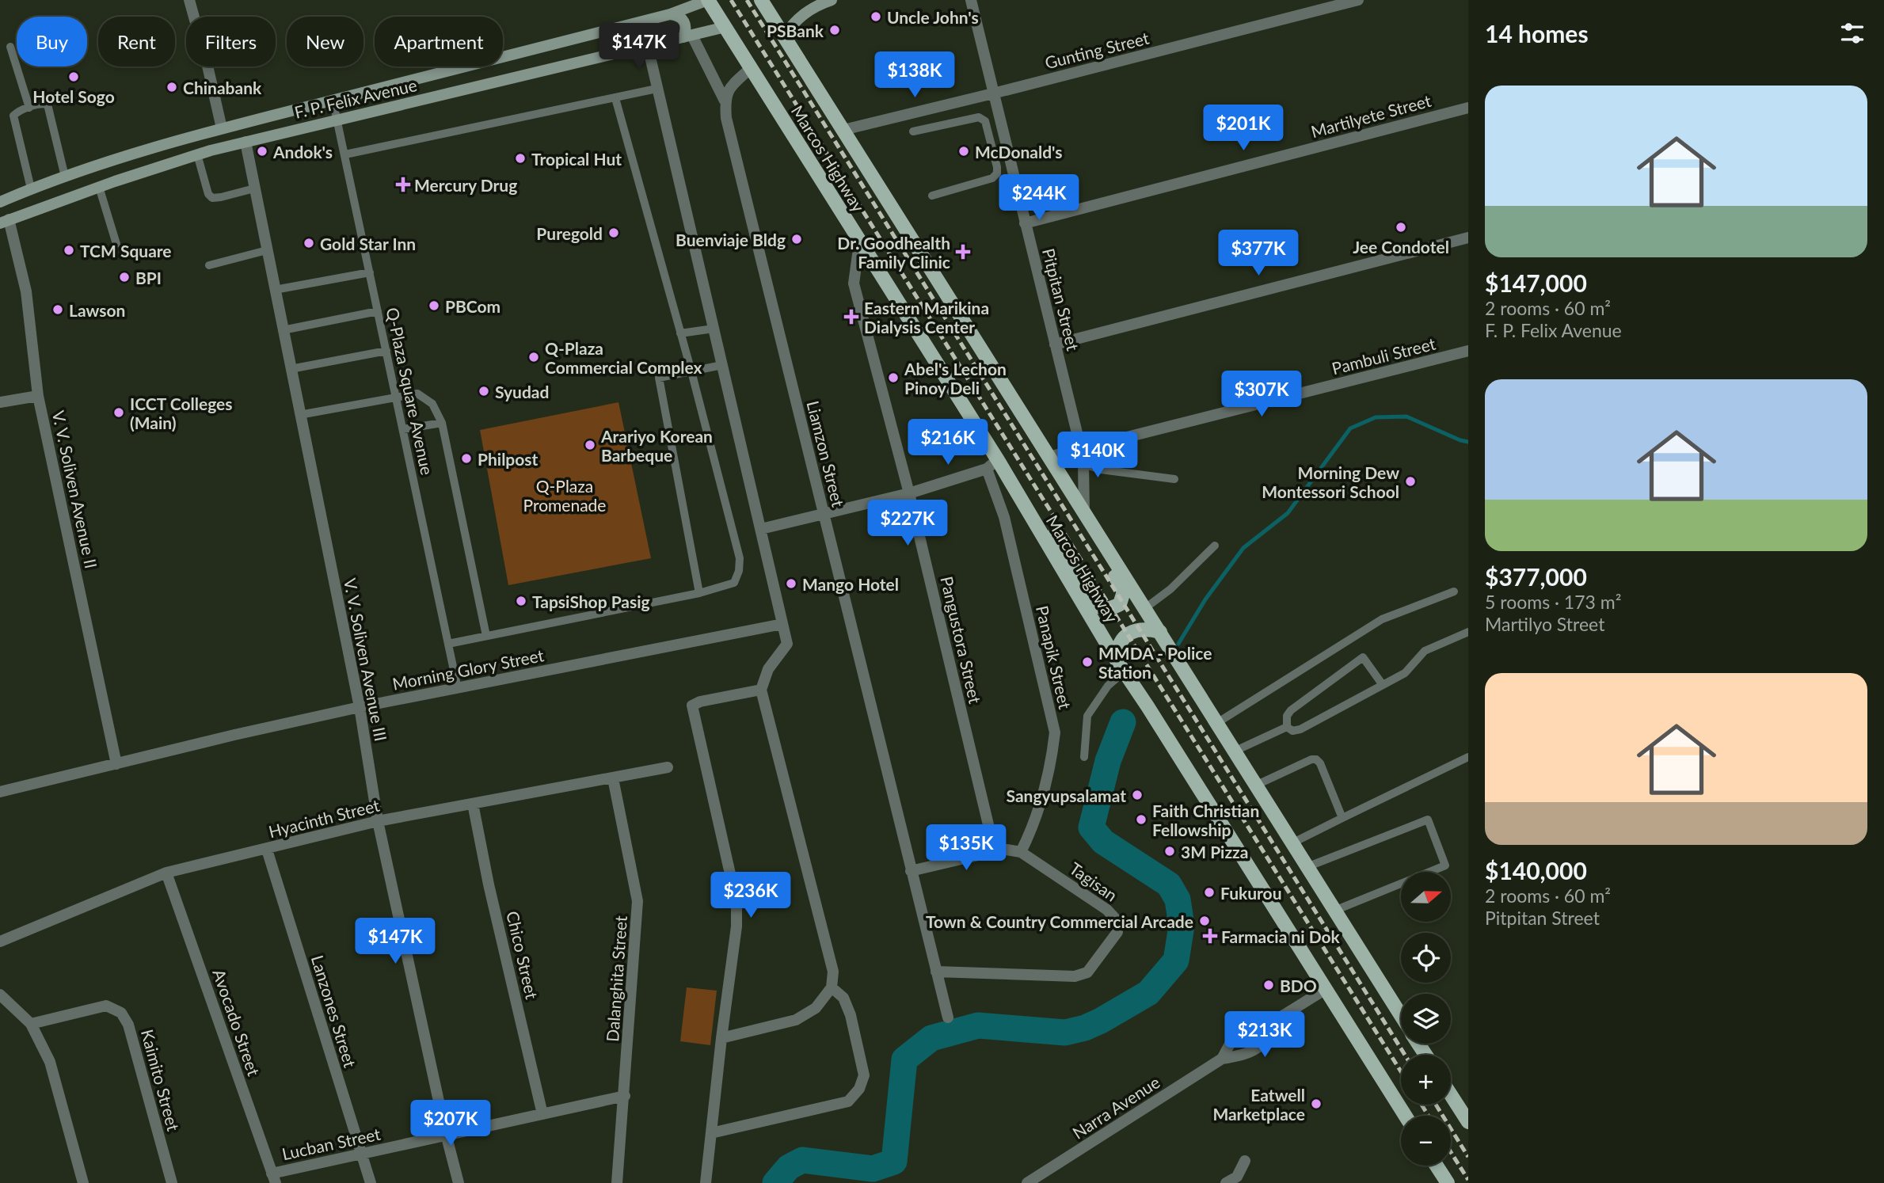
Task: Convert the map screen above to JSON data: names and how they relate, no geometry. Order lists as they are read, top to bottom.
{
  "streets": {
    "main road": ["F. P. Felix Avenue", "Marcos Highway"],
    "street": [
      "Gunting Street",
      "Martilyete Street",
      "Pitpitan Street",
      "Pambuli Street",
      "Liamzon Street",
      "V. V. Soliven Avenue II",
      "Pangustora Street",
      "Panapik Street",
      "V. V. Soliven Avenue III",
      "Morning Glory Street",
      "Hyacinth Street",
      "Tagisan",
      "Chico Street",
      "Dalanghita Street",
      "Lanzones Street",
      "Avocado Street",
      "Kaimito Street",
      "Narra Avenue",
      "Lucban Street"
    ],
    "lane": ["Q-Plaza Square Avenue"]
  },
  "crossings": [
    ["Gunting Street", "Marcos Highway"],
    ["Gunting Street", "Pitpitan Street"],
    ["F. P. Felix Avenue", "Marcos Highway"],
    ["F. P. Felix Avenue", "Q-Plaza Square Avenue"],
    ["F. P. Felix Avenue", "Liamzon Street"],
    ["F. P. Felix Avenue", "V. V. Soliven Avenue II"],
    ["F. P. Felix Avenue", "V. V. Soliven Avenue III"],
    ["Martilyete Street", "Pitpitan Street"],
    ["Marcos Highway", "Pitpitan Street"],
    ["Marcos Highway", "Pambuli Street"],
    ["Marcos Highway", "Pangustora Street"],
    ["Marcos Highway", "Panapik Street"],
    ["Marcos Highway", "Narra Avenue"],
    ["Pitpitan Street", "Pambuli Street"],
    ["Q-Plaza Square Avenue", "Morning Glory Street"],
    ["Liamzon Street", "Tagisan"],
    ["V. V. Soliven Avenue II", "Morning Glory Street"],
    ["Panapik Street", "Tagisan"],
    ["V. V. Soliven Avenue III", "Morning Glory Street"],
    ["V. V. Soliven Avenue III", "Hyacinth Street"],
    ["V. V. Soliven Avenue III", "Lucban Street"],
    ["Hyacinth Street", "Chico Street"],
    ["Hyacinth Street", "Dalanghita Street"],
    ["Hyacinth Street", "Lanzones Street"],
    ["Hyacinth Street", "Avocado Street"],
    ["Chico Street", "Lucban Street"],
    ["Dalanghita Street", "Lucban Street"],
    ["Lanzones Street", "Lucban Street"],
    ["Avocado Street", "Lucban Street"]
  ],
  "parks": ["Q-Plaza Promenade"],
  "places": {
    "other": [
      "Uncle John's",
      "PSBank",
      "Hotel Sogo",
      "Chinabank",
      "Andok's",
      "McDonald's",
      "Tropical Hut",
      "Jee Condotel",
      "Puregold",
      "Buenviaje Bldg",
      "Gold Star Inn",
      "TCM Square",
      "BPI",
      "PBCom",
      "Lawson",
      "Q-Plaza Commercial Complex",
      "Abel's Lechon Pinoy Deli",
      "Syudad",
      "ICCT Colleges (Main)",
      "Arariyo Korean Barbeque",
      "Philpost",
      "Morning Dew Montessori School",
      "Mango Hotel",
      "TapsiShop Pasig",
      "MMDA - Police Station",
      "Sangyupsalamat",
      "Faith Christian Fellowship",
      "3M Pizza",
      "Fukurou",
      "Town & Country Commercial Arcade",
      "BDO",
      "Eatwell Marketplace"
    ],
    "health": [
      "Mercury Drug",
      "Dr. Goodhealth Family Clinic",
      "Eastern Marikina Dialysis Center",
      "Farmacia ni Dok"
    ]
  },
  "north": "right",
  "page": {
    "heading": "14 homes",
    "chip": [
      "Buy",
      "Rent",
      "Filters",
      "New",
      "Apartment"
    ],
    "price": [
      "$147K",
      "$138K",
      "$201K",
      "$244K",
      "$377K",
      "$307K",
      "$216K",
      "$140K",
      "$227K",
      "$135K",
      "$236K",
      "$147K",
      "$213K",
      "$207K"
    ],
    "list": [
      {
        "name": "$147,000",
        "note": "2 rooms · 60 m² · F. P. Felix Avenue"
      },
      {
        "name": "$377,000",
        "note": "5 rooms · 173 m² · Martilyo Street"
      },
      {
        "name": "$140,000",
        "note": "2 rooms · 60 m² · Pitpitan Street"
      }
    ],
    "map_buttons": ["+", "−"]
  }
}
